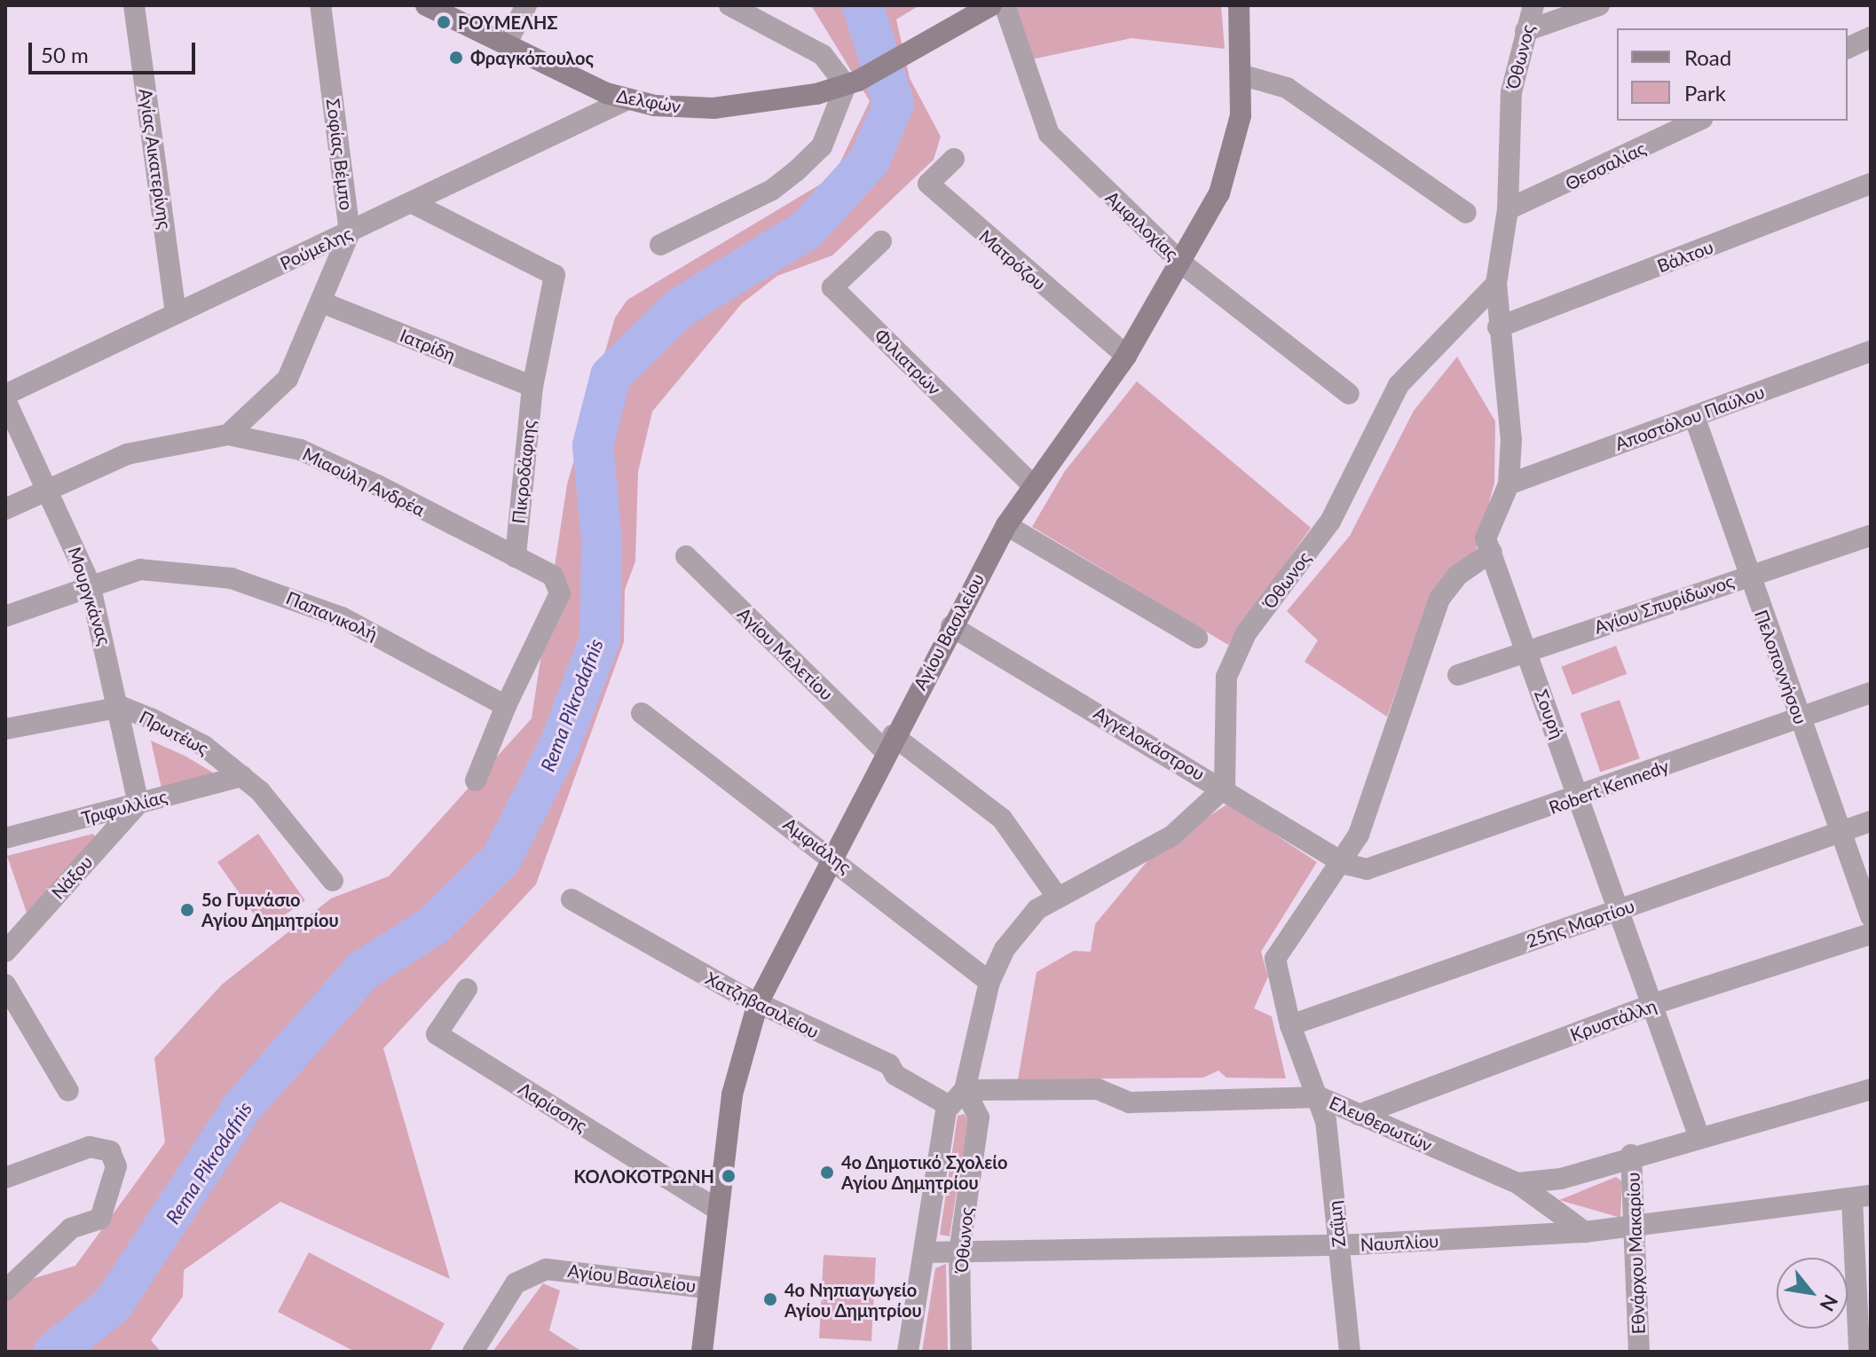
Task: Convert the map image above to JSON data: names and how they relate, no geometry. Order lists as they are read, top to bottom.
{
  "streets": {
    "street": [
      "Όθωνος",
      "Δελφών",
      "Σοφίας Βέμπο",
      "Αγίας Αικατερίνης",
      "Θεσσαλίας",
      "Αμφιλοχίας",
      "Ρούμελης",
      "Βάλτου",
      "Ματρόζου",
      "Ιατρίδη",
      "Φιλιατρών",
      "Αποστόλου Παύλου",
      "Πικροδάφιης",
      "Μιαούλη Ανδρέα",
      "Μουργκάνας",
      "Αγίου Σπυρίδωνος",
      "Παπανικολή",
      "Αγίου Βασιλείου",
      "Αγίου Μελετίου",
      "Πελοποννήσου",
      "Σουρή",
      "Πρωτέως",
      "Αγγελοκάστρου",
      "Robert Kennedy",
      "Τριφυλλίας",
      "Αμφιάλης",
      "Νάξου",
      "25ης Μαρτίου",
      "Χατζηβασιλείου",
      "Κρυστάλλη",
      "Λαρίσσης",
      "Ελευθερωτών",
      "Ζαΐμη",
      "Ναυπλίου",
      "Εθνάρχου Μακαρίου"
    ]
  },
  "crossings": [
    ["Όθωνος", "Θεσσαλίας"],
    ["Όθωνος", "Σουρή"],
    ["Όθωνος", "Αγγελοκάστρου"],
    ["Όθωνος", "Χατζηβασιλείου"],
    ["Όθωνος", "Ναυπλίου"],
    ["Δελφών", "Ρούμελης"],
    ["Σοφίας Βέμπο", "Ρούμελης"],
    ["Σοφίας Βέμπο", "Ιατρίδη"],
    ["Σοφίας Βέμπο", "Μιαούλη Ανδρέα"],
    ["Αγίας Αικατερίνης", "Ρούμελης"],
    ["Αμφιλοχίας", "Αγίου Βασιλείου"],
    ["Ρούμελης", "Πικροδάφιης"],
    ["Ρούμελης", "Μουργκάνας"],
    ["Βάλτου", "Σουρή"],
    ["Ματρόζου", "Αγίου Βασιλείου"],
    ["Ιατρίδη", "Πικροδάφιης"],
    ["Φιλιατρών", "Αγίου Βασιλείου"],
    ["Αποστόλου Παύλου", "Πελοποννήσου"],
    ["Αποστόλου Παύλου", "Σουρή"],
    ["Πικροδάφιης", "Μιαούλη Ανδρέα"],
    ["Μιαούλη Ανδρέα", "Μουργκάνας"],
    ["Μιαούλη Ανδρέα", "Παπανικολή"],
    ["Μουργκάνας", "Παπανικολή"],
    ["Μουργκάνας", "Πρωτέως"],
    ["Μουργκάνας", "Τριφυλλίας"],
    ["Μουργκάνας", "Νάξου"],
    ["Αγίου Σπυρίδωνος", "Πελοποννήσου"],
    ["Αγίου Σπυρίδωνος", "Σουρή"],
    ["Αγίου Βασιλείου", "Αγίου Μελετίου"],
    ["Αγίου Βασιλείου", "Αγγελοκάστρου"],
    ["Αγίου Βασιλείου", "Αμφιάλης"],
    ["Αγίου Βασιλείου", "Χατζηβασιλείου"],
    ["Αγίου Βασιλείου", "Λαρίσσης"],
    ["Πελοποννήσου", "Robert Kennedy"],
    ["Πελοποννήσου", "25ης Μαρτίου"],
    ["Σουρή", "Robert Kennedy"],
    ["Σουρή", "25ης Μαρτίου"],
    ["Σουρή", "Κρυστάλλη"],
    ["Σουρή", "Ελευθερωτών"],
    ["Πρωτέως", "Τριφυλλίας"],
    ["Αγγελοκάστρου", "Robert Kennedy"],
    ["Αγγελοκάστρου", "Ελευθερωτών"],
    ["Robert Kennedy", "Ελευθερωτών"],
    ["Τριφυλλίας", "Νάξου"],
    ["25ης Μαρτίου", "Ελευθερωτών"],
    ["Κρυστάλλη", "Ελευθερωτών"],
    ["Ελευθερωτών", "Ζαΐμη"],
    ["Ελευθερωτών", "Εθνάρχου Μακαρίου"],
    ["Ζαΐμη", "Ναυπλίου"],
    ["Ναυπλίου", "Εθνάρχου Μακαρίου"]
  ],
  "water": ["Rema Pikrodafnis"],
  "places": [
    "ΡΟΥΜΕΛΗΣ",
    "Φραγκόπουλος",
    "5ο Γυμνάσιο Αγίου Δημητρίου",
    "4ο Δημοτικό Σχολείο Αγίου Δημητρίου",
    "ΚΟΛΟΚΟΤΡΏΝΗ",
    "4ο Νηπιαγωγείο Αγίου Δημητρίου"
  ],
  "legend": ["Road", "Park"],
  "scale_bar": "50 m",
  "north": "bottom right"
}
